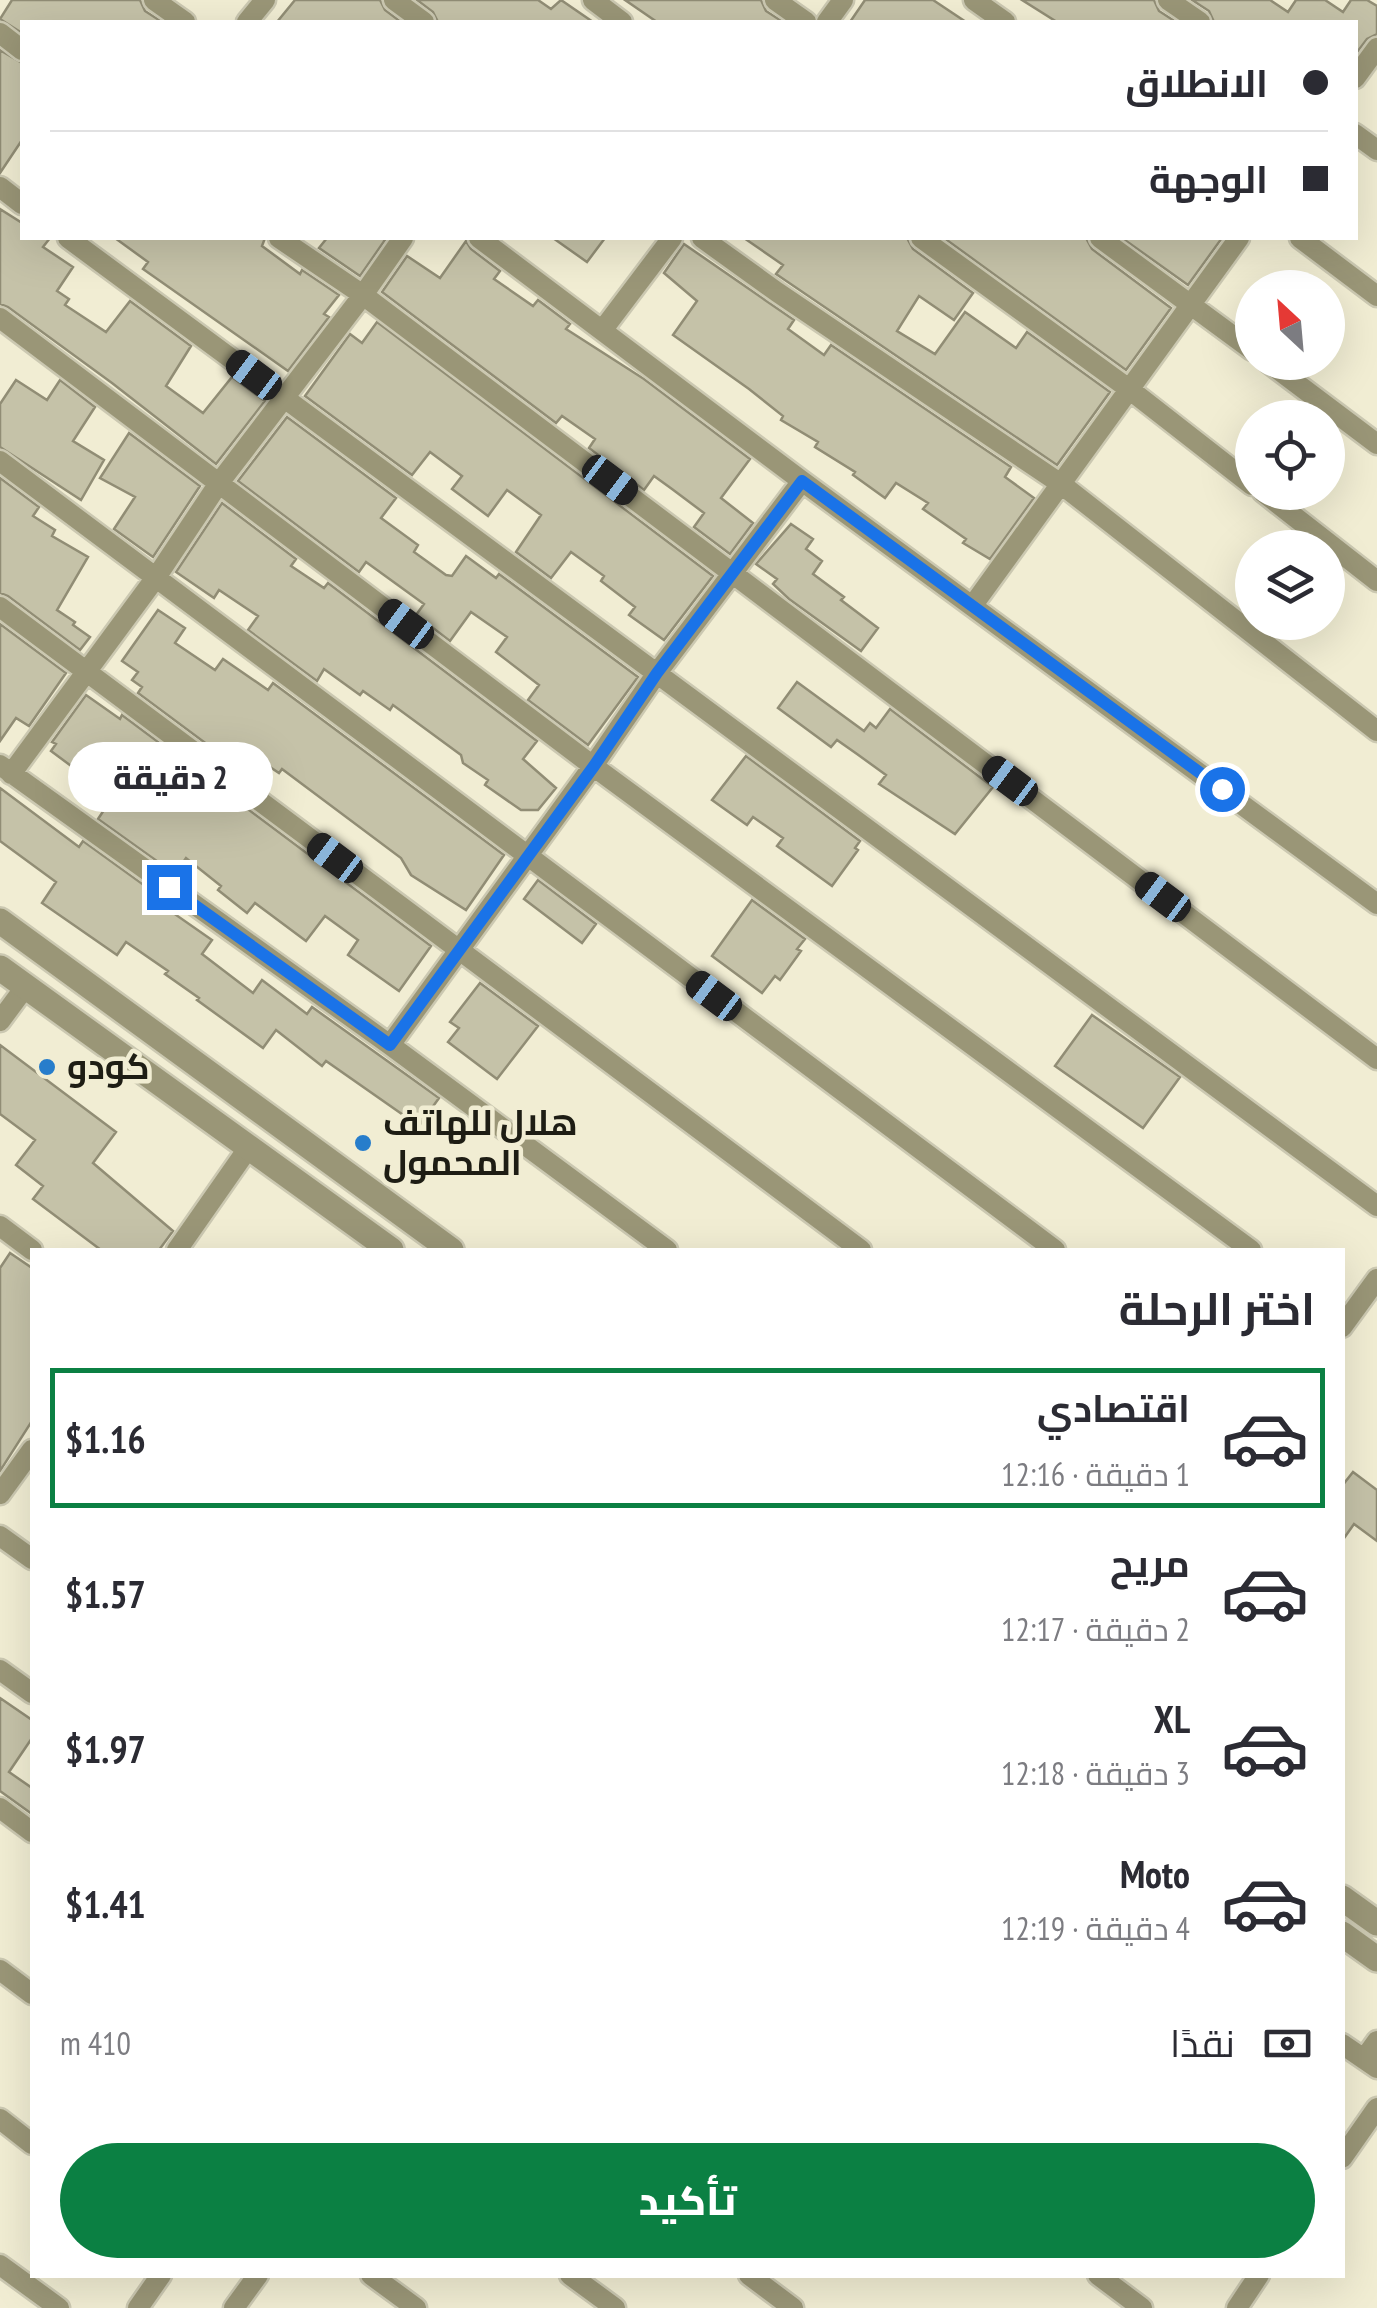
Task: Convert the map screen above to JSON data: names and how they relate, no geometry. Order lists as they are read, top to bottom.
{
  "places": ["كودو", "هلال للهاتف المحمول"],
  "north": "top left",
  "page": {
    "banner": ["الانطلاق", "الوجهة"],
    "bubble": "2 دقيقة",
    "heading": "اختر الرحلة",
    "list": [
      {
        "name": "اقتصادي",
        "note": "1 دقيقة · 12:16",
        "value": "$1.16"
      },
      {
        "name": "مريح",
        "note": "2 دقيقة · 12:17",
        "value": "$1.57"
      },
      {
        "name": "XL",
        "note": "3 دقيقة · 12:18",
        "value": "$1.97"
      },
      {
        "name": "Moto",
        "note": "4 دقيقة · 12:19",
        "value": "$1.41"
      }
    ],
    "pay": ["نقدًا", "410 m"],
    "buttons": "تأكيد"
  }
}
